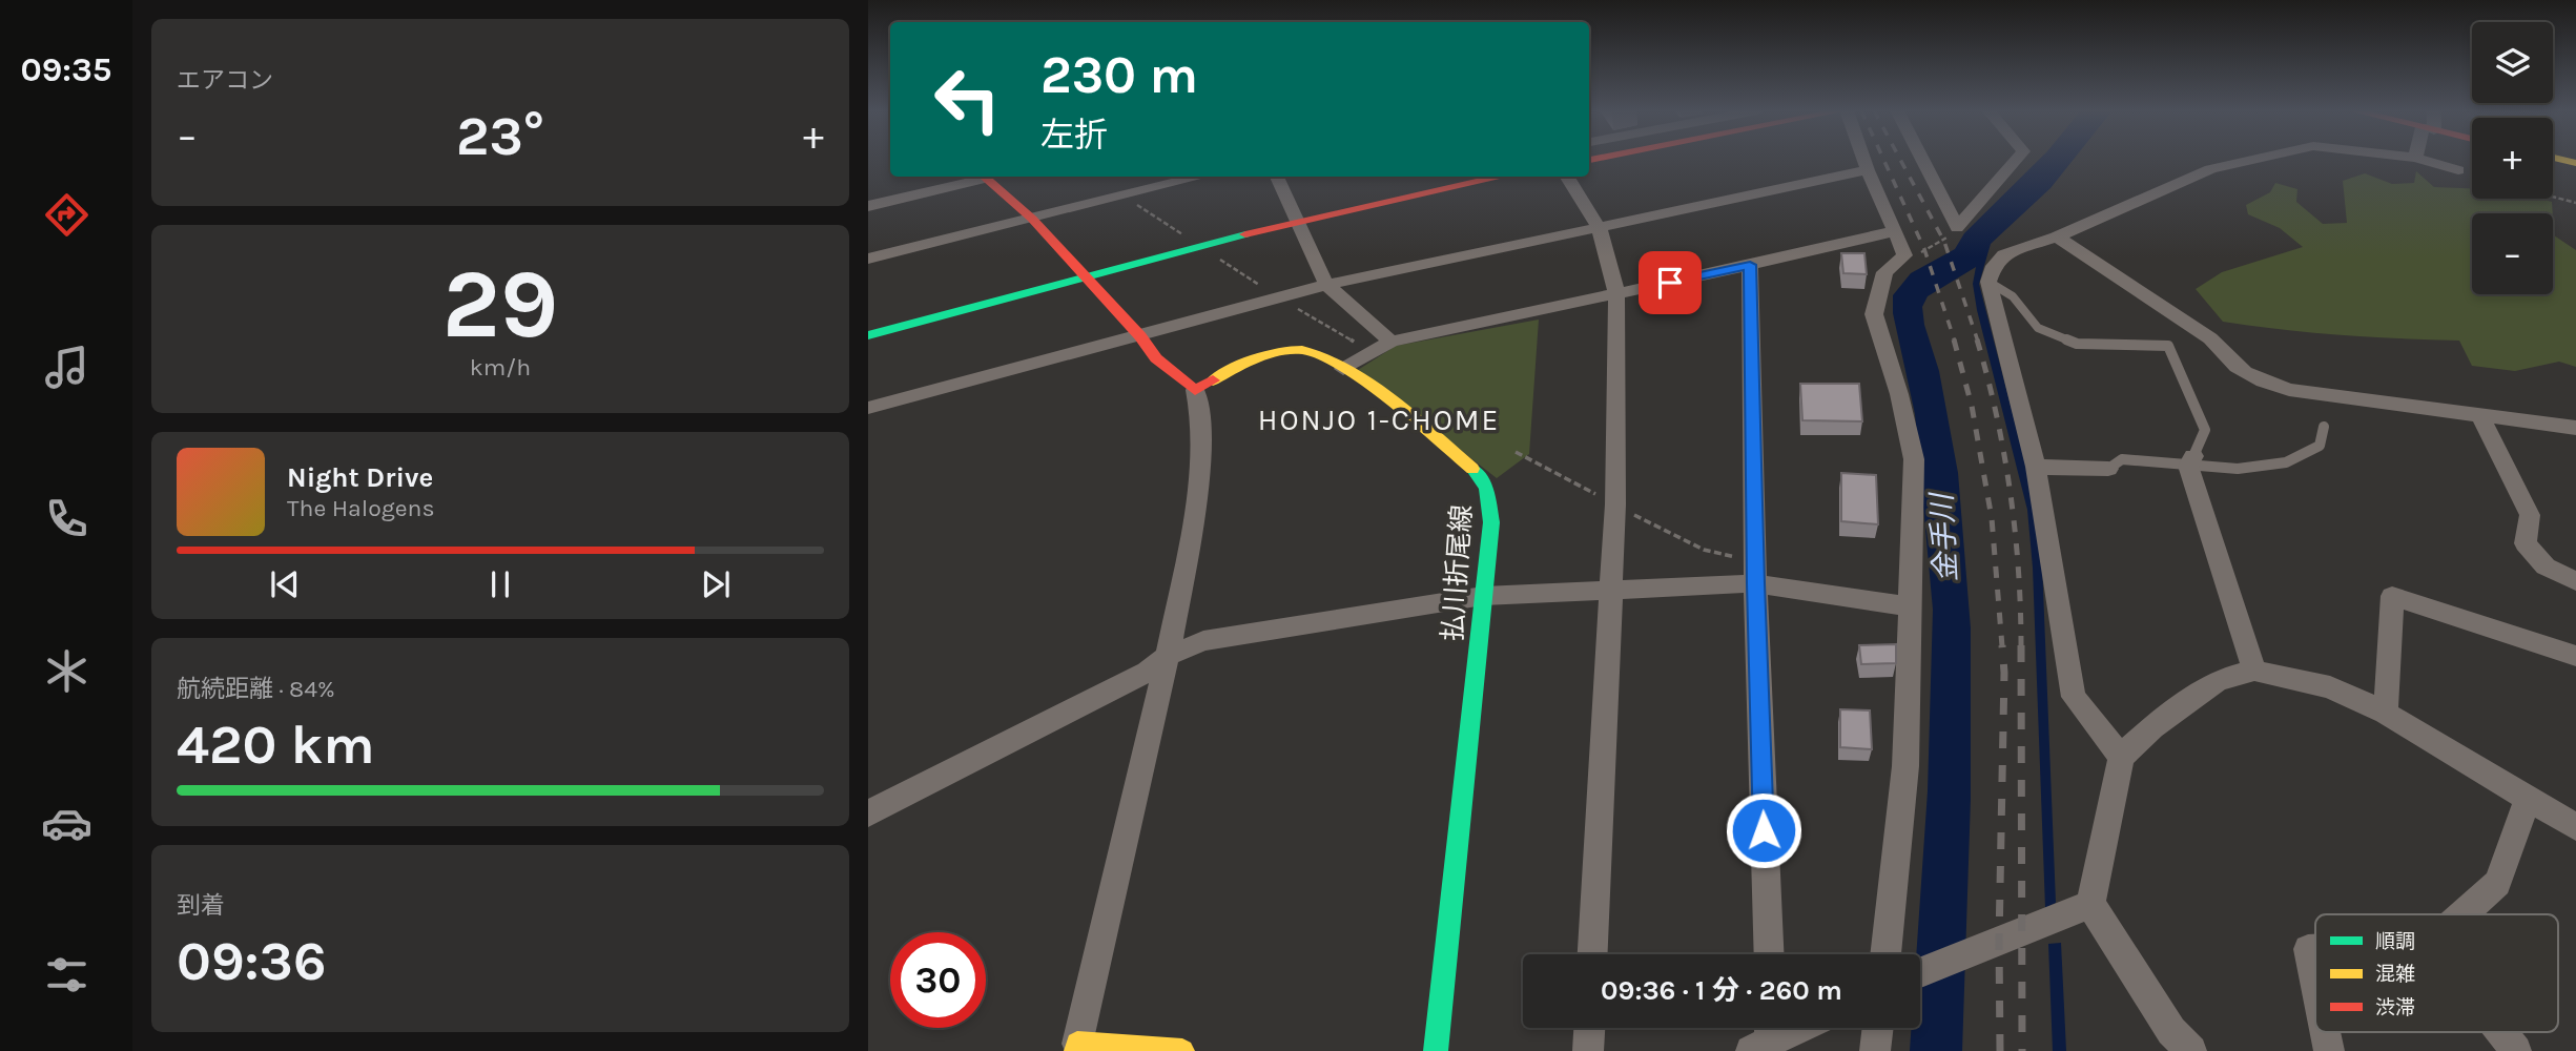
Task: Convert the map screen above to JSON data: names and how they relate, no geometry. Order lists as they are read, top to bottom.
{
  "streets": {
    "main road": ["払川折尾線"]
  },
  "districts": ["HONJO 1-CHOME"],
  "water": ["金手川"],
  "legend": ["順調", "混雑", "渋滞"],
  "page": {
    "tabs": "09:35",
    "tile": [
      "エアコン",
      ["29", "km/h"],
      ["航続距離 · 84%", "420 km"],
      ["到着", "09:36"]
    ],
    "map_buttons": ["+", "−"],
    "turn": ["230 m", "左折"],
    "heat": ["−", "23°", "+"],
    "song": ["Night Drive", "The Halogens"],
    "limit": "30",
    "trip": "09:36 · 1 分 · 260 m"
  }
}
